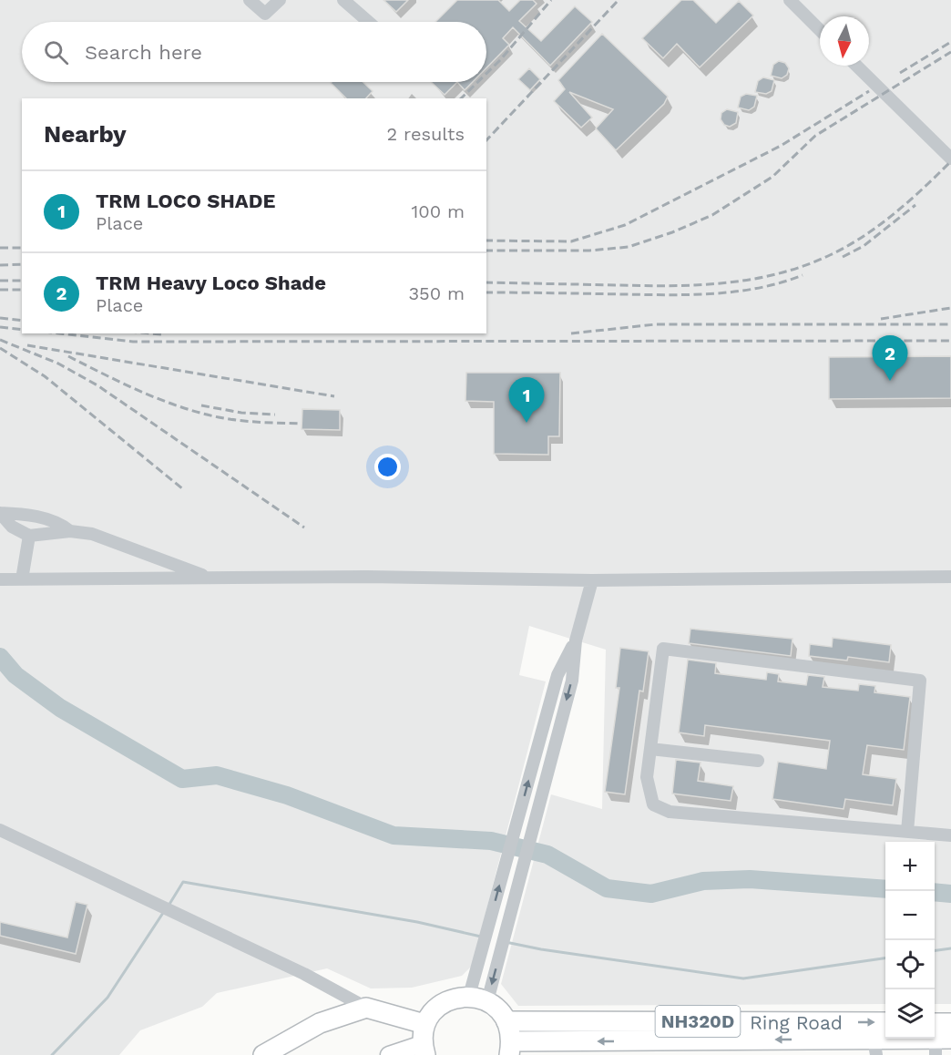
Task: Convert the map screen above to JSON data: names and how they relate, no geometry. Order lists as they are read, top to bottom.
{
  "streets": {
    "highway": ["NH320D", "Ring Road"]
  },
  "crossings": [
    ["NH320D", "Ring Road"]
  ],
  "north": "bottom",
  "page": {
    "search": "Search here",
    "heading": ["Nearby", "2 results"],
    "list": [
      {
        "mark": "1",
        "name": "TRM LOCO SHADE",
        "note": "Place",
        "value": "100 m"
      },
      {
        "mark": "2",
        "name": "TRM Heavy Loco Shade",
        "note": "Place",
        "value": "350 m"
      }
    ],
    "pins": ["2", "1"],
    "map_buttons": ["+", "−"]
  }
}
